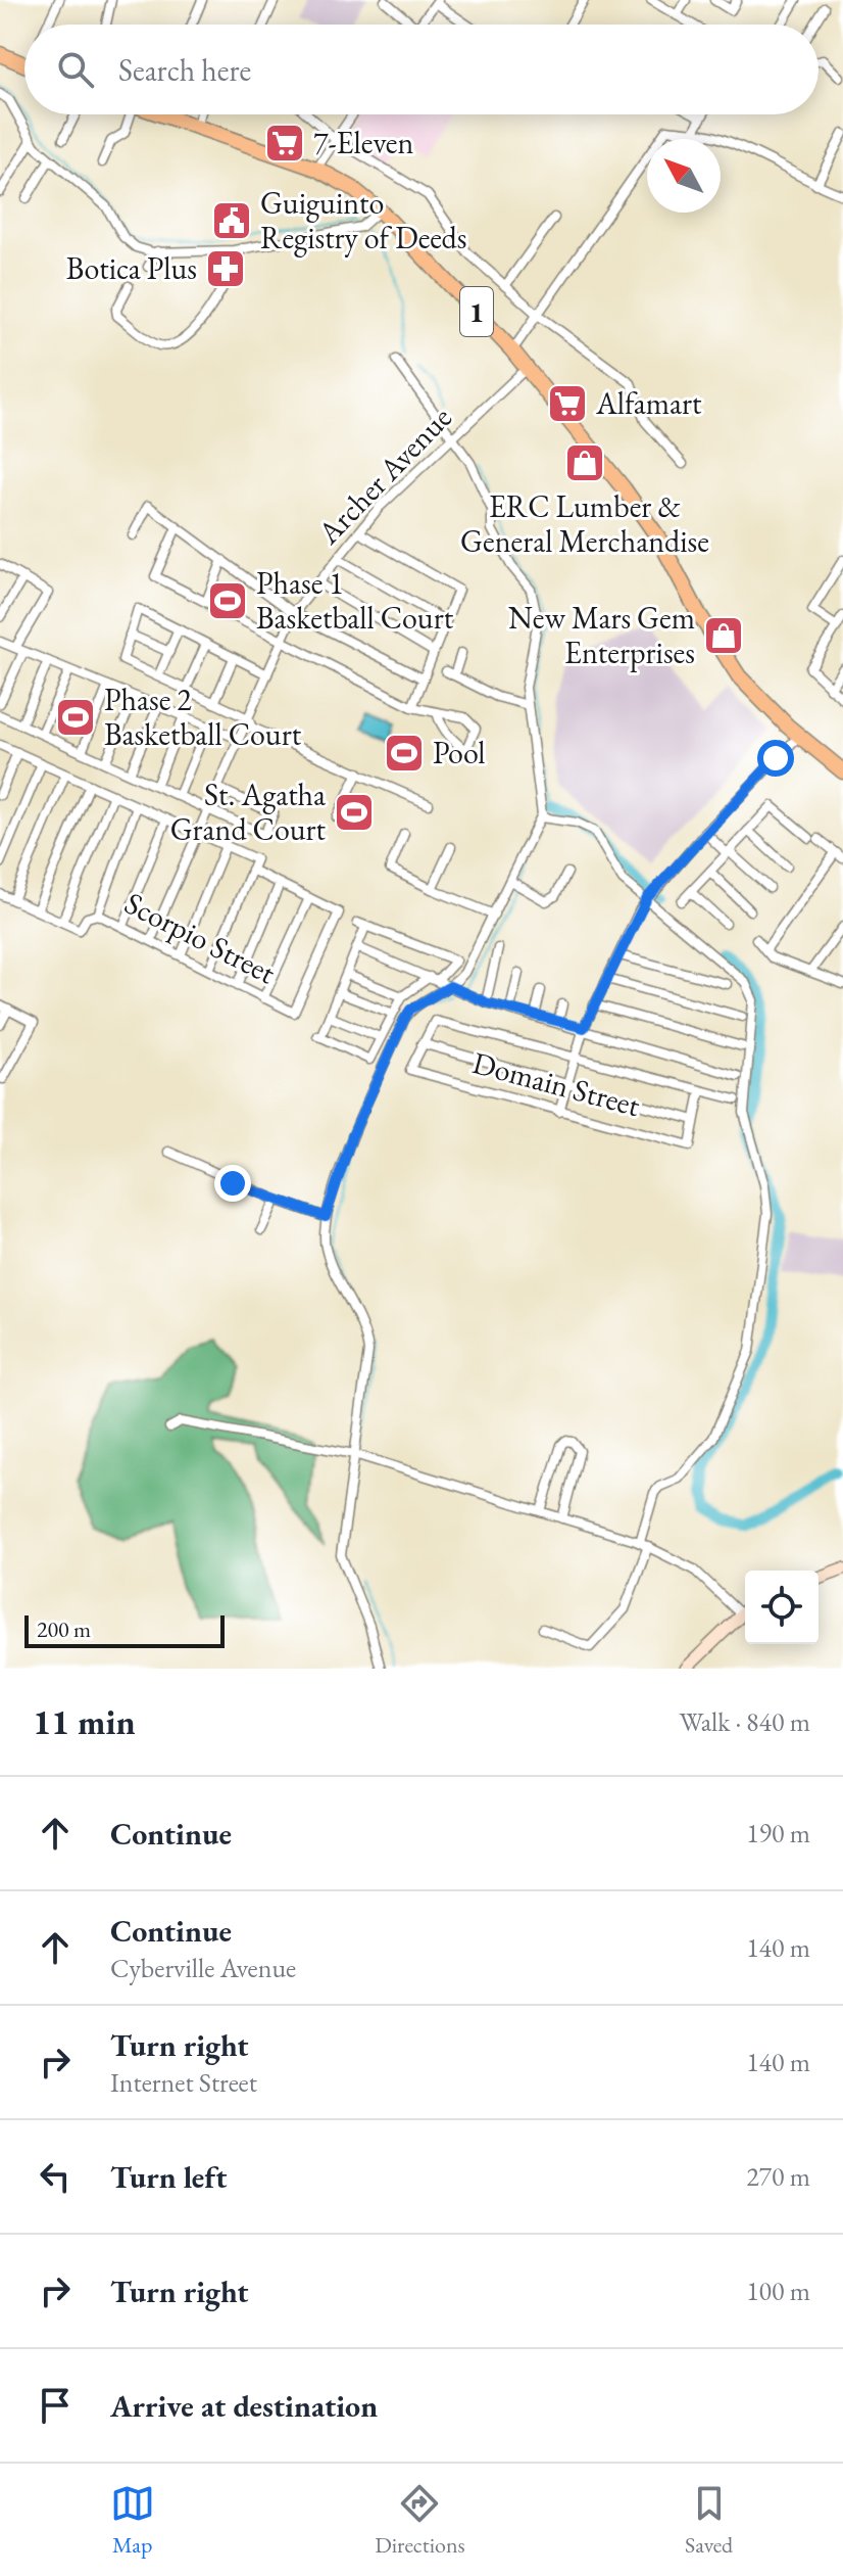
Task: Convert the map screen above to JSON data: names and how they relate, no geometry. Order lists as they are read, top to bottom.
{
  "streets": {
    "highway": ["1"],
    "street": ["Archer Avenue", "Scorpio Street", "Domain Street"]
  },
  "crossings": [
    ["1", "Archer Avenue"],
    ["Archer Avenue", "Scorpio Street"]
  ],
  "places": {
    "supermarket": ["7-Eleven", "Alfamart"],
    "public building": ["Guiguinto Registry of Deeds"],
    "pharmacy": ["Botica Plus"],
    "shop": ["ERC Lumber & General Merchandise", "New Mars Gem Enterprises"],
    "sports": [
      "Phase 1 Basketball Court",
      "Phase 2 Basketball Court",
      "Pool",
      "St. Agatha Grand Court"
    ]
  },
  "scale_bar": "200 m",
  "north": "top left",
  "page": {
    "search": "Search here",
    "scale": "200 m",
    "heading": ["11 min", "Walk · 840 m"],
    "list": [
      ["Continue", "190 m"],
      ["Continue", "Cyberville Avenue", "140 m"],
      ["Turn right", "Internet Street", "140 m"],
      ["Turn left", "270 m"],
      ["Turn right", "100 m"],
      "Arrive at destination"
    ],
    "nav": ["Map", "Directions", "Saved"]
  }
}
